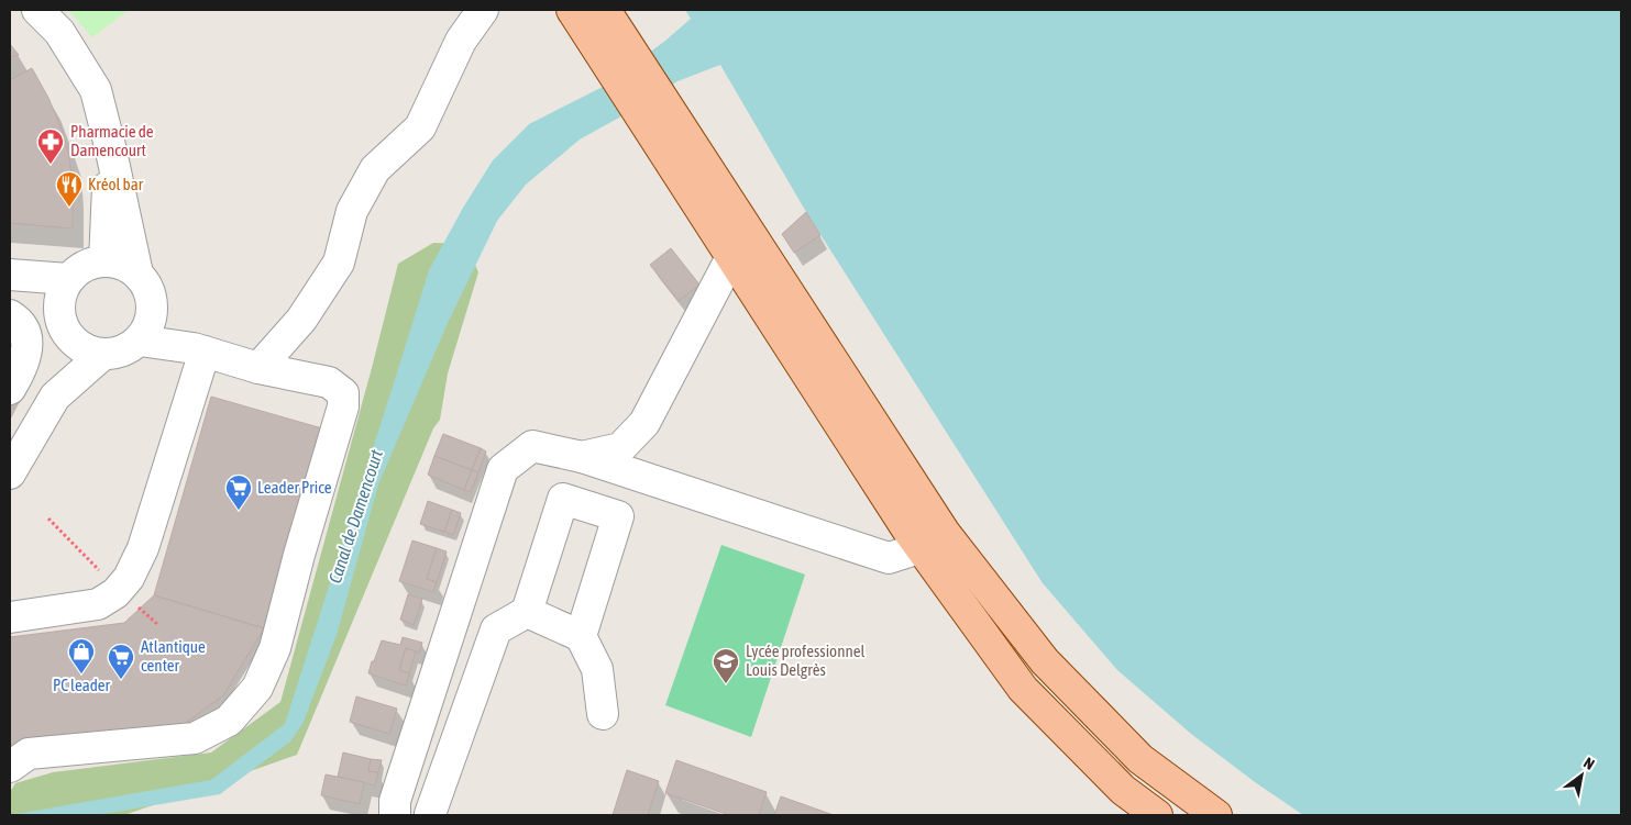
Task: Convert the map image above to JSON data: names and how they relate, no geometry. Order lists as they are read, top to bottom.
{
  "water": ["Canal de Damencourt"],
  "places": {
    "pharmacy": ["Pharmacie de Damencourt"],
    "restaurant": ["Kréol bar"],
    "supermarket": ["Leader Price", "Atlantique center"],
    "shop": ["PC leader"],
    "school or university": ["Lycée professionnel Louis Delgrès"]
  },
  "north": "top right"
}
